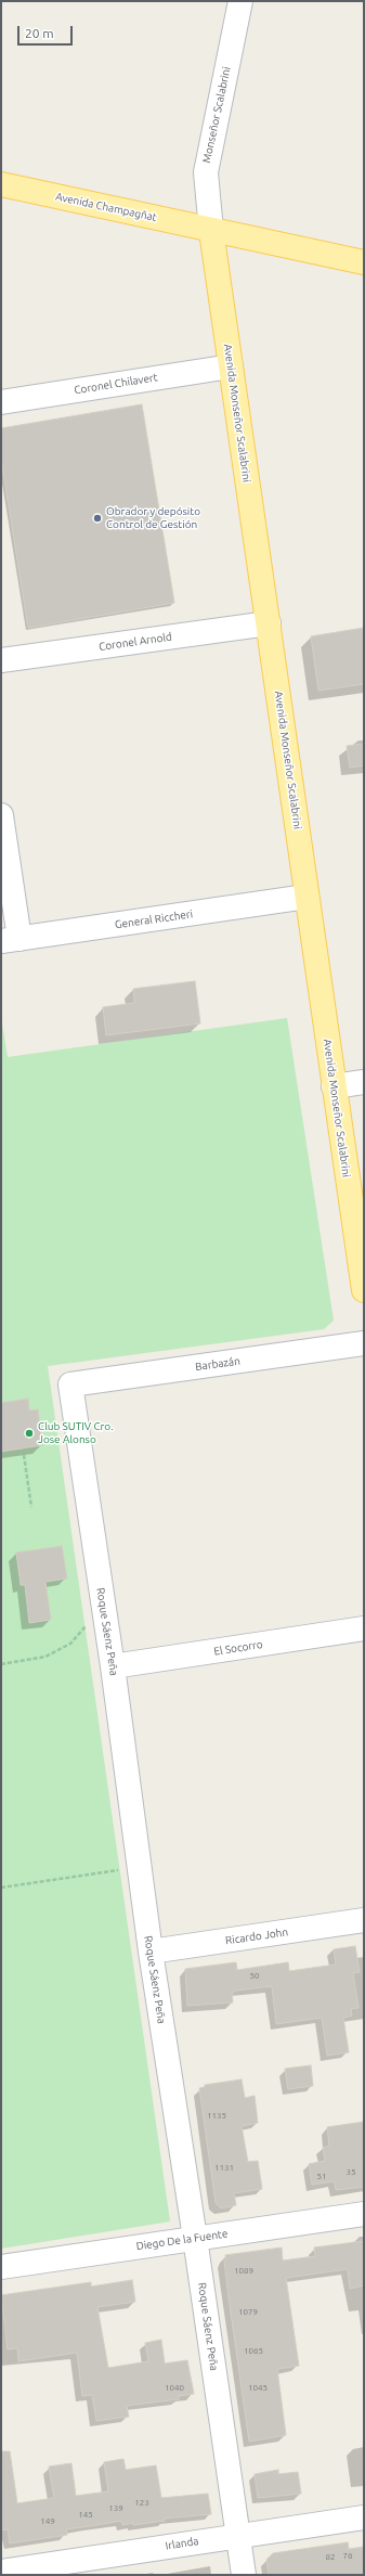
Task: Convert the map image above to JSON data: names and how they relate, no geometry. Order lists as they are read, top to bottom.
{
  "streets": {
    "main road": ["Avenida Champagñat", "Avenida Monseñor Scalabrini"],
    "street": [
      "Monseñor Scalabrini",
      "Coronel Chilavert",
      "Coronel Arnold",
      "General Riccheri",
      "Barbazán",
      "Roque Sáenz Peña",
      "El Socorro",
      "Ricardo John",
      "Diego De la Fuente",
      "Irlanda"
    ]
  },
  "crossings": [
    ["Monseñor Scalabrini", "Avenida Champagñat"],
    ["Monseñor Scalabrini", "Avenida Monseñor Scalabrini"],
    ["Avenida Champagñat", "Avenida Monseñor Scalabrini"],
    ["Coronel Chilavert", "Avenida Monseñor Scalabrini"],
    ["Avenida Monseñor Scalabrini", "Coronel Arnold"],
    ["Avenida Monseñor Scalabrini", "General Riccheri"],
    ["Barbazán", "Roque Sáenz Peña"],
    ["Roque Sáenz Peña", "El Socorro"],
    ["Roque Sáenz Peña", "Ricardo John"],
    ["Roque Sáenz Peña", "Diego De la Fuente"],
    ["Roque Sáenz Peña", "Irlanda"]
  ],
  "places": ["Obrador y depósito Control de Gestión", "Club SUTIV Cro. Jose Alonso"],
  "house_numbers": [
    "50",
    "1135",
    "1131",
    "35",
    "51",
    "1089",
    "1079",
    "1065",
    "1040",
    "1045",
    "123",
    "139",
    "145",
    "149",
    "76",
    "82"
  ],
  "scale_bar": "20 m"
}
